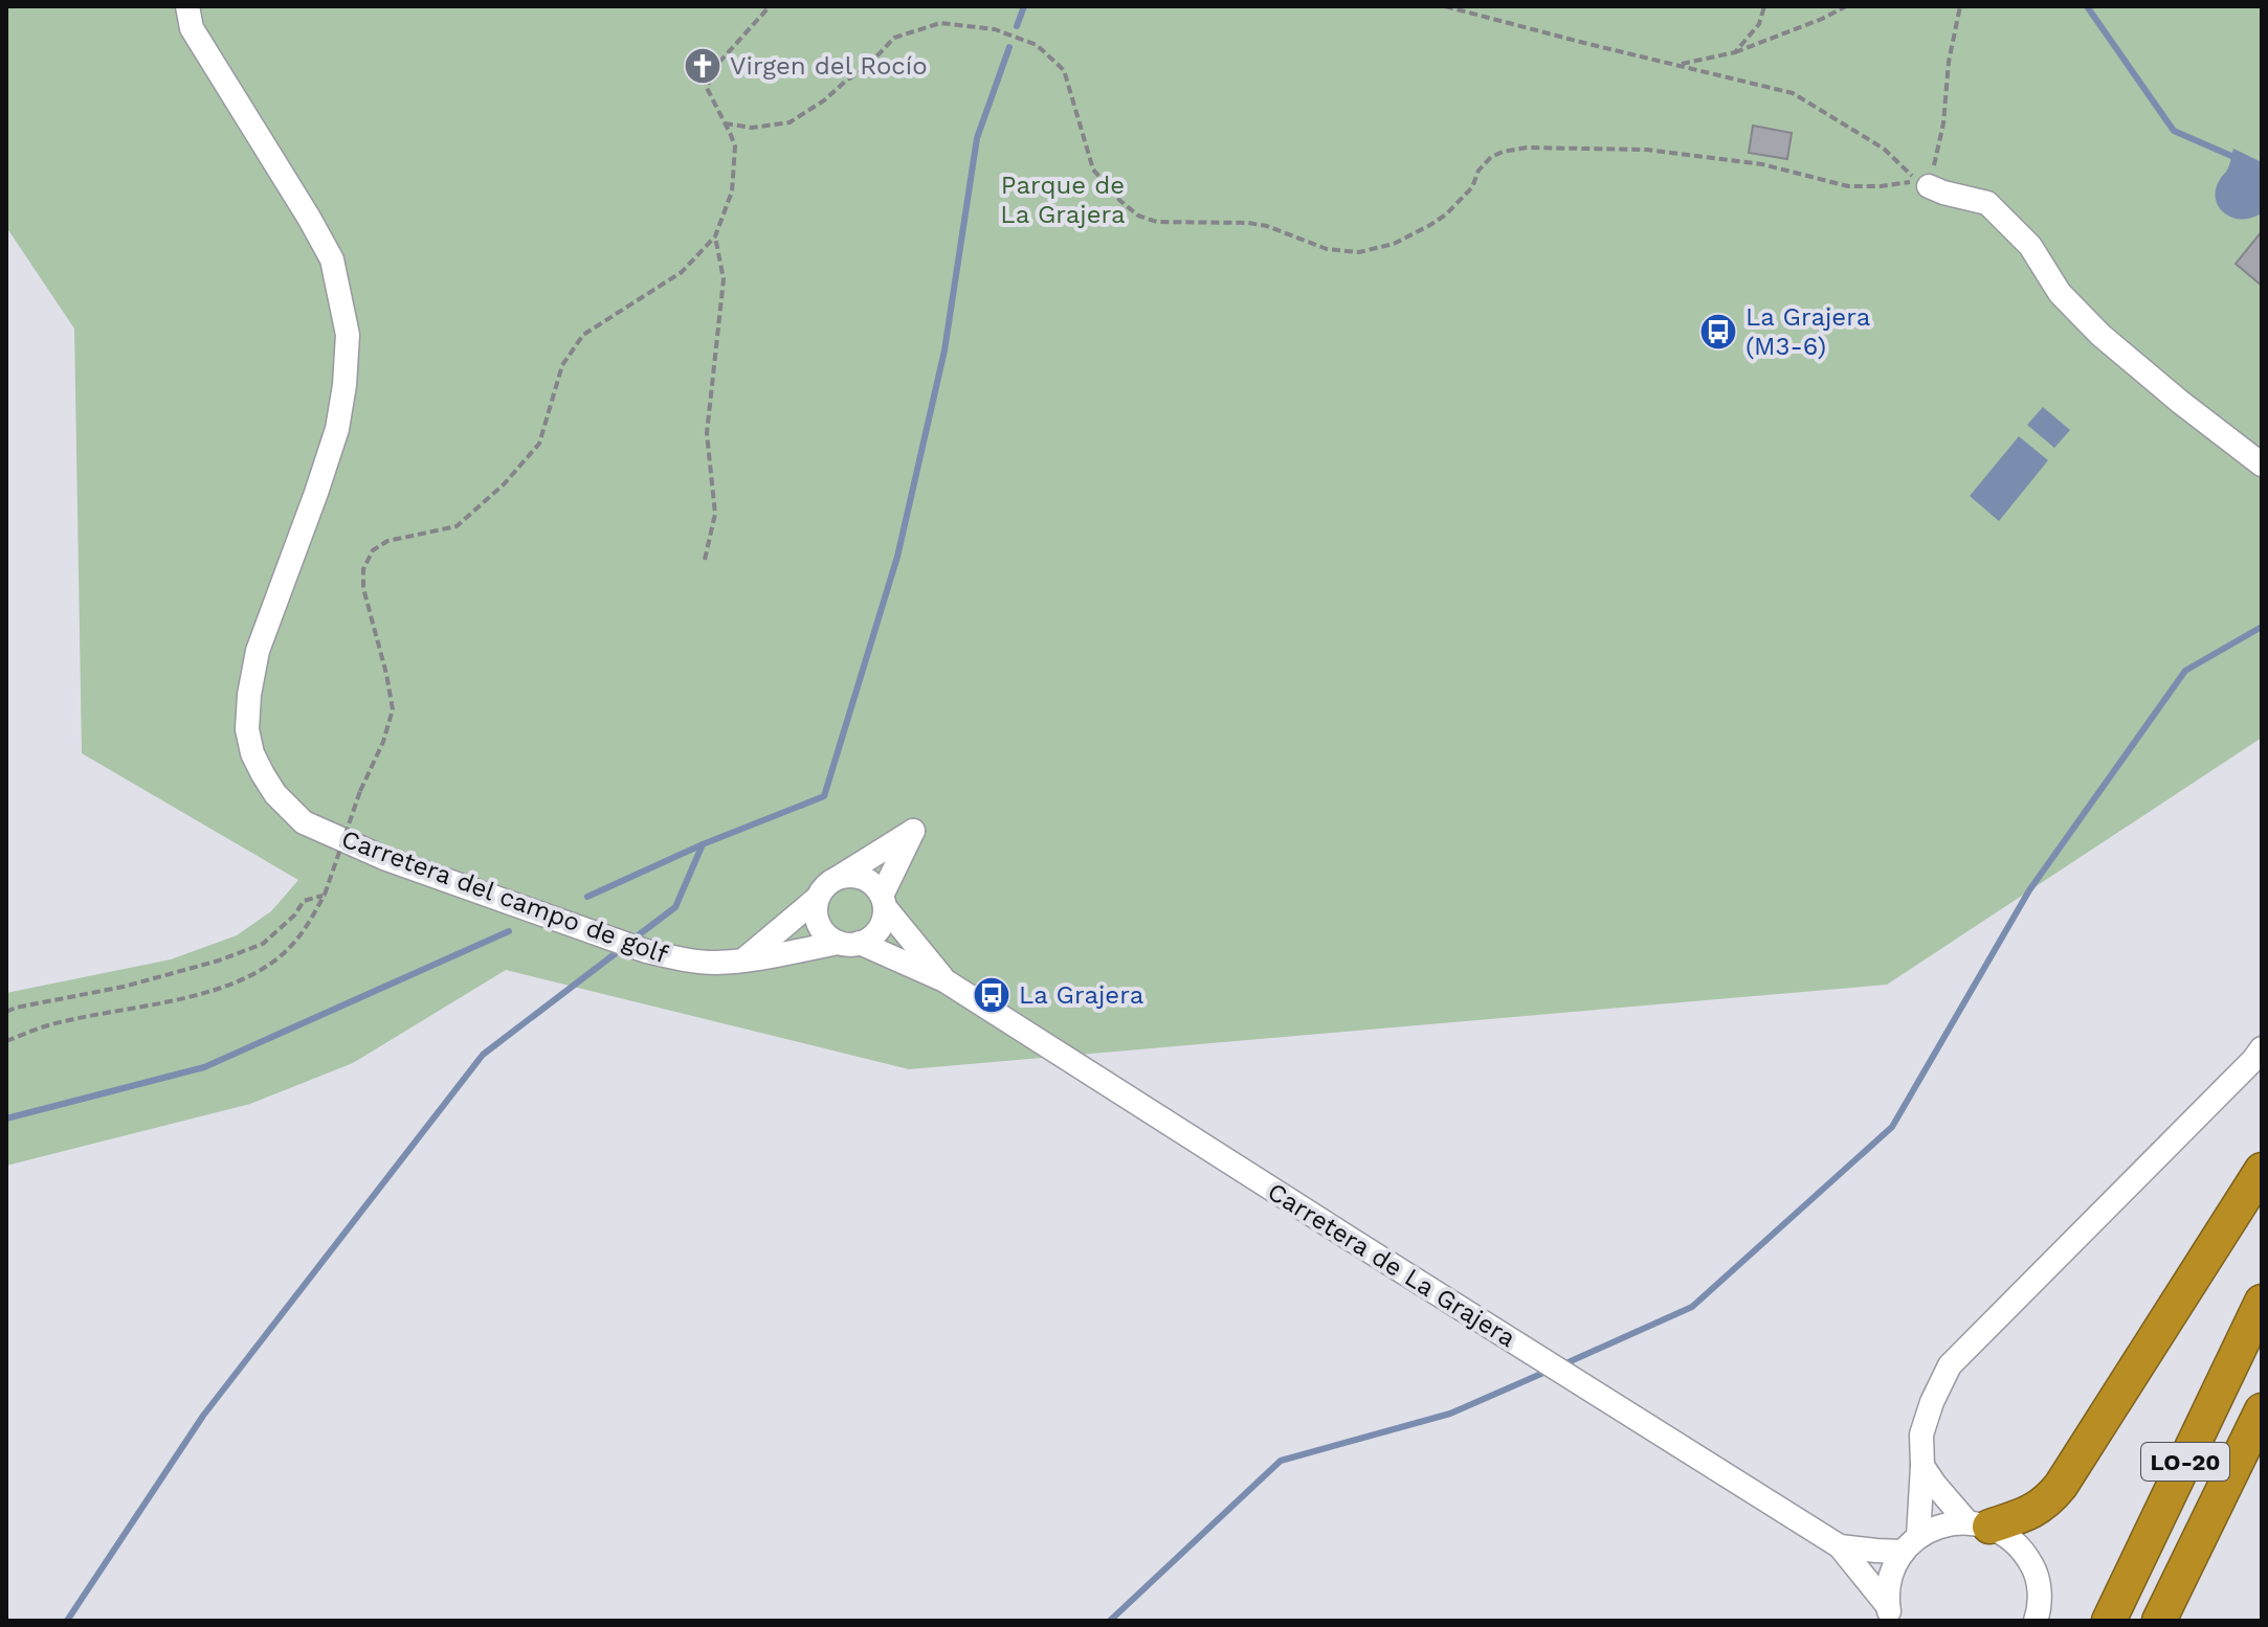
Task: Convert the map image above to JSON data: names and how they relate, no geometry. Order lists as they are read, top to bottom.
{
  "streets": {
    "highway": ["LO-20"],
    "street": ["Carretera del campo de golf", "Carretera de La Grajera"]
  },
  "crossings": [
    ["Carretera del campo de golf", "Carretera de La Grajera"]
  ],
  "parks": ["Parque de La Grajera"],
  "places": {
    "church": ["Virgen del Rocío"],
    "bus stop": ["La Grajera (M3-6)", "La Grajera"]
  }
}
